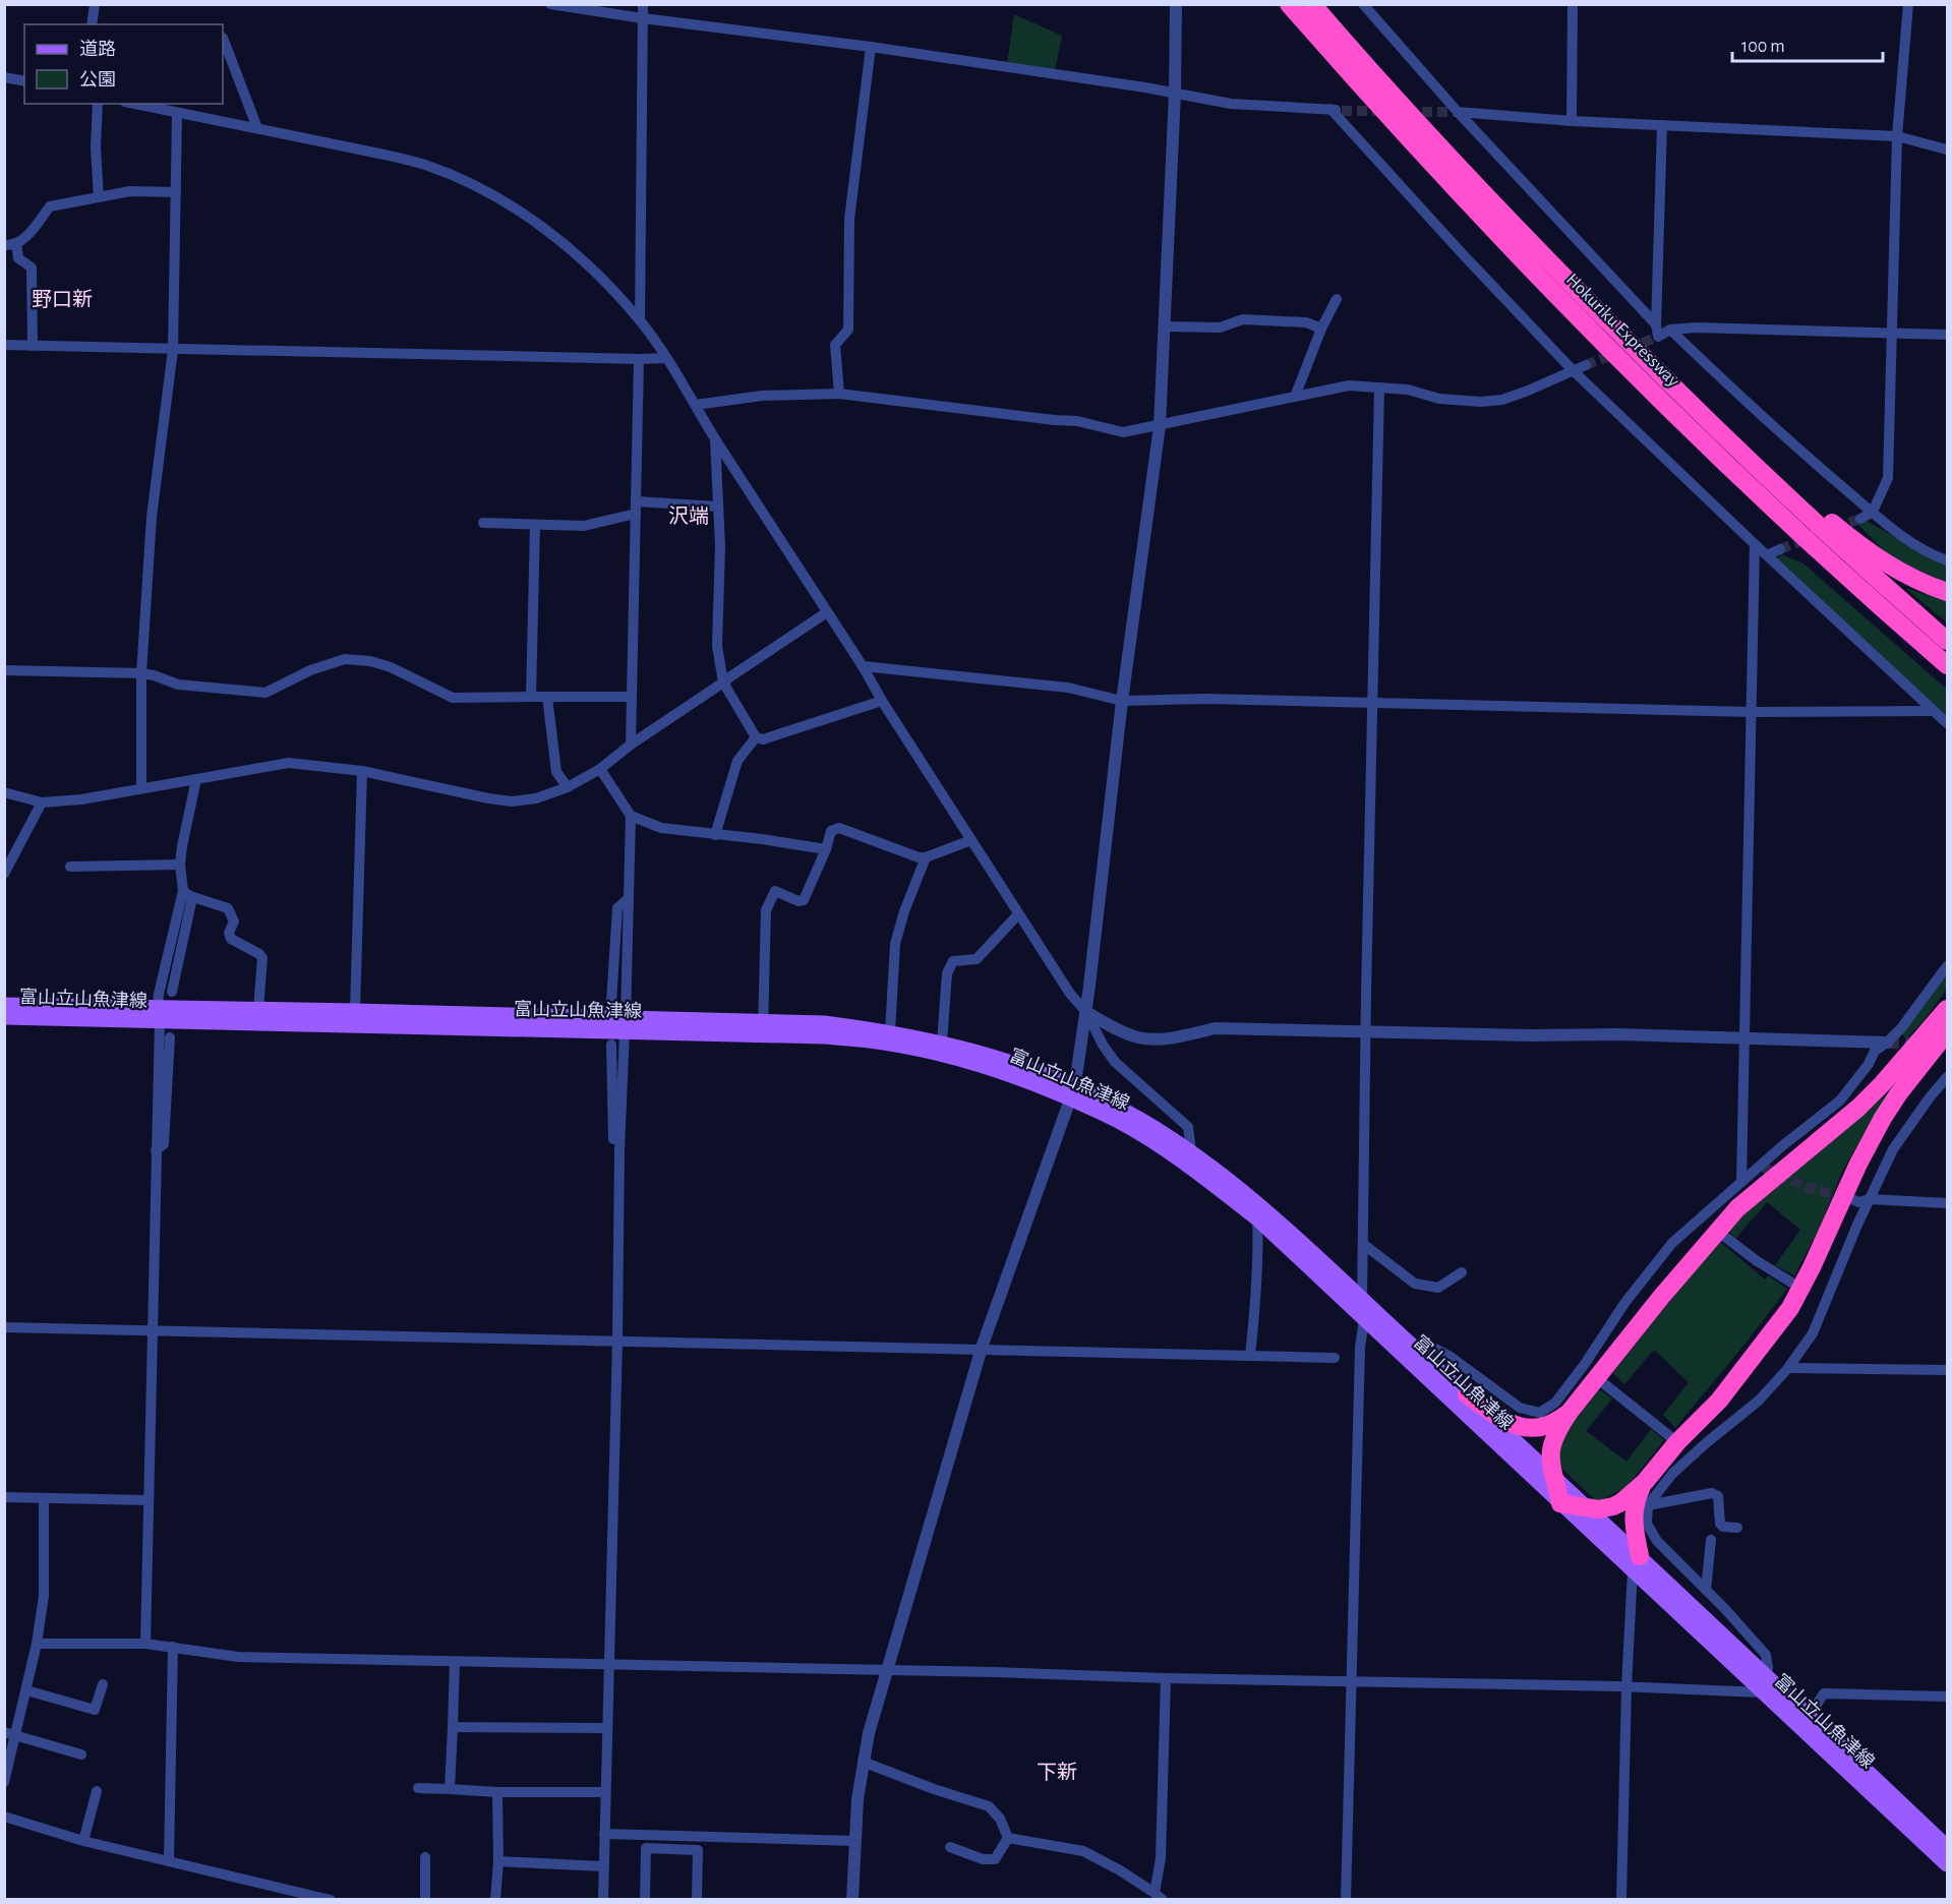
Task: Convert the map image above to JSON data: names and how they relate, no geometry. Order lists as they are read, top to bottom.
{
  "streets": {
    "highway": ["Hokuriku Expressway"],
    "main road": ["富山立山魚津線"]
  },
  "districts": ["野口新", "沢端", "下新"],
  "legend": ["道路", "公園"],
  "scale_bar": "100 m"
}
